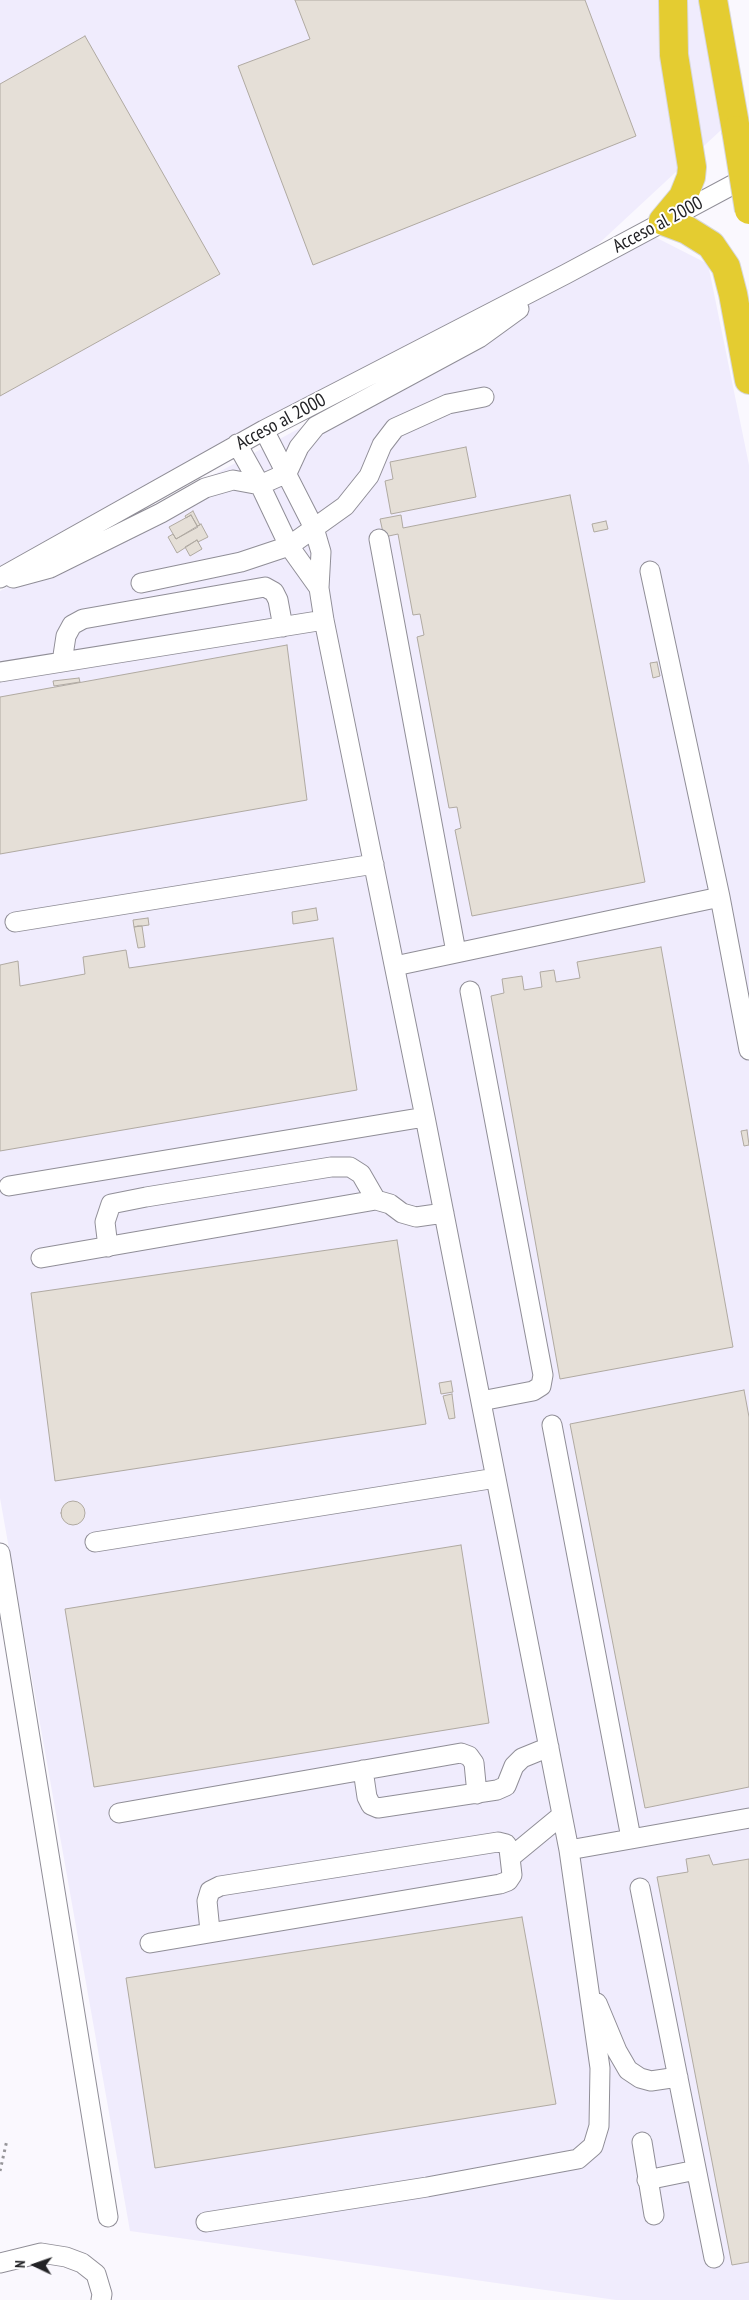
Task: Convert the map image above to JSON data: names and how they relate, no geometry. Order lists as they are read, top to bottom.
{
  "streets": {
    "street": ["Acceso al 2000"]
  },
  "north": "left"
}
